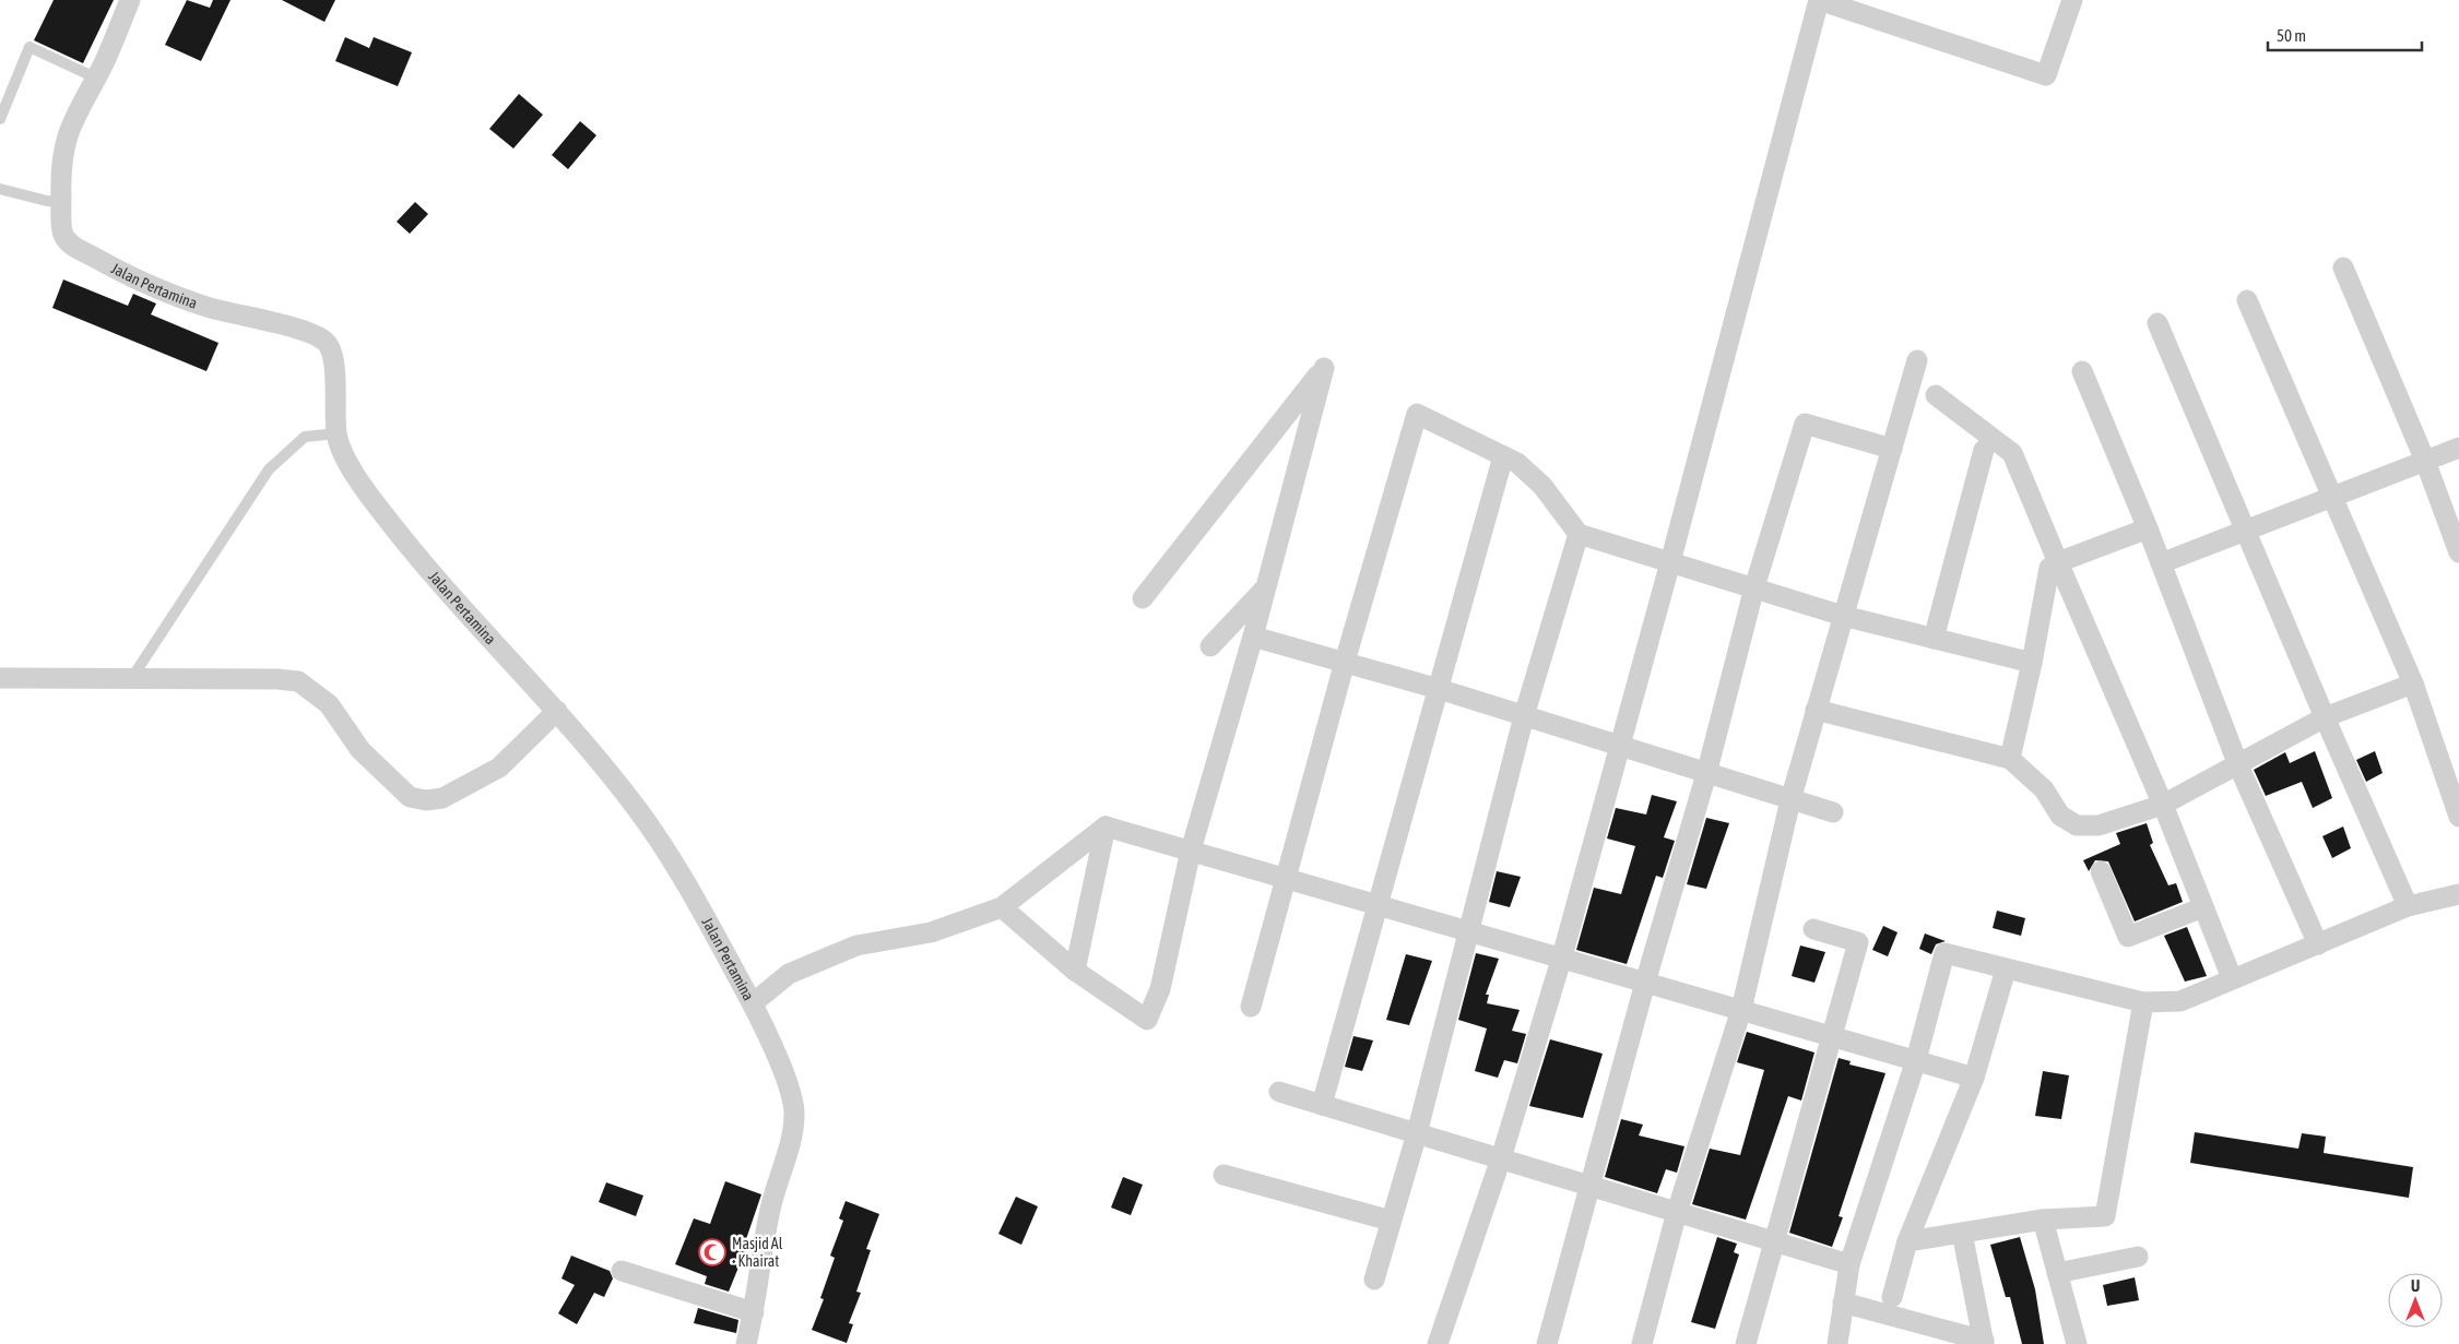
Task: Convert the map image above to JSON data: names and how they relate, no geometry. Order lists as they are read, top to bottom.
{
  "streets": {
    "street": ["Jalan Pertamina"]
  },
  "places": {
    "mosque": ["Masjid Al - Khairat"]
  },
  "scale_bar": "50 m",
  "north": "top"
}
